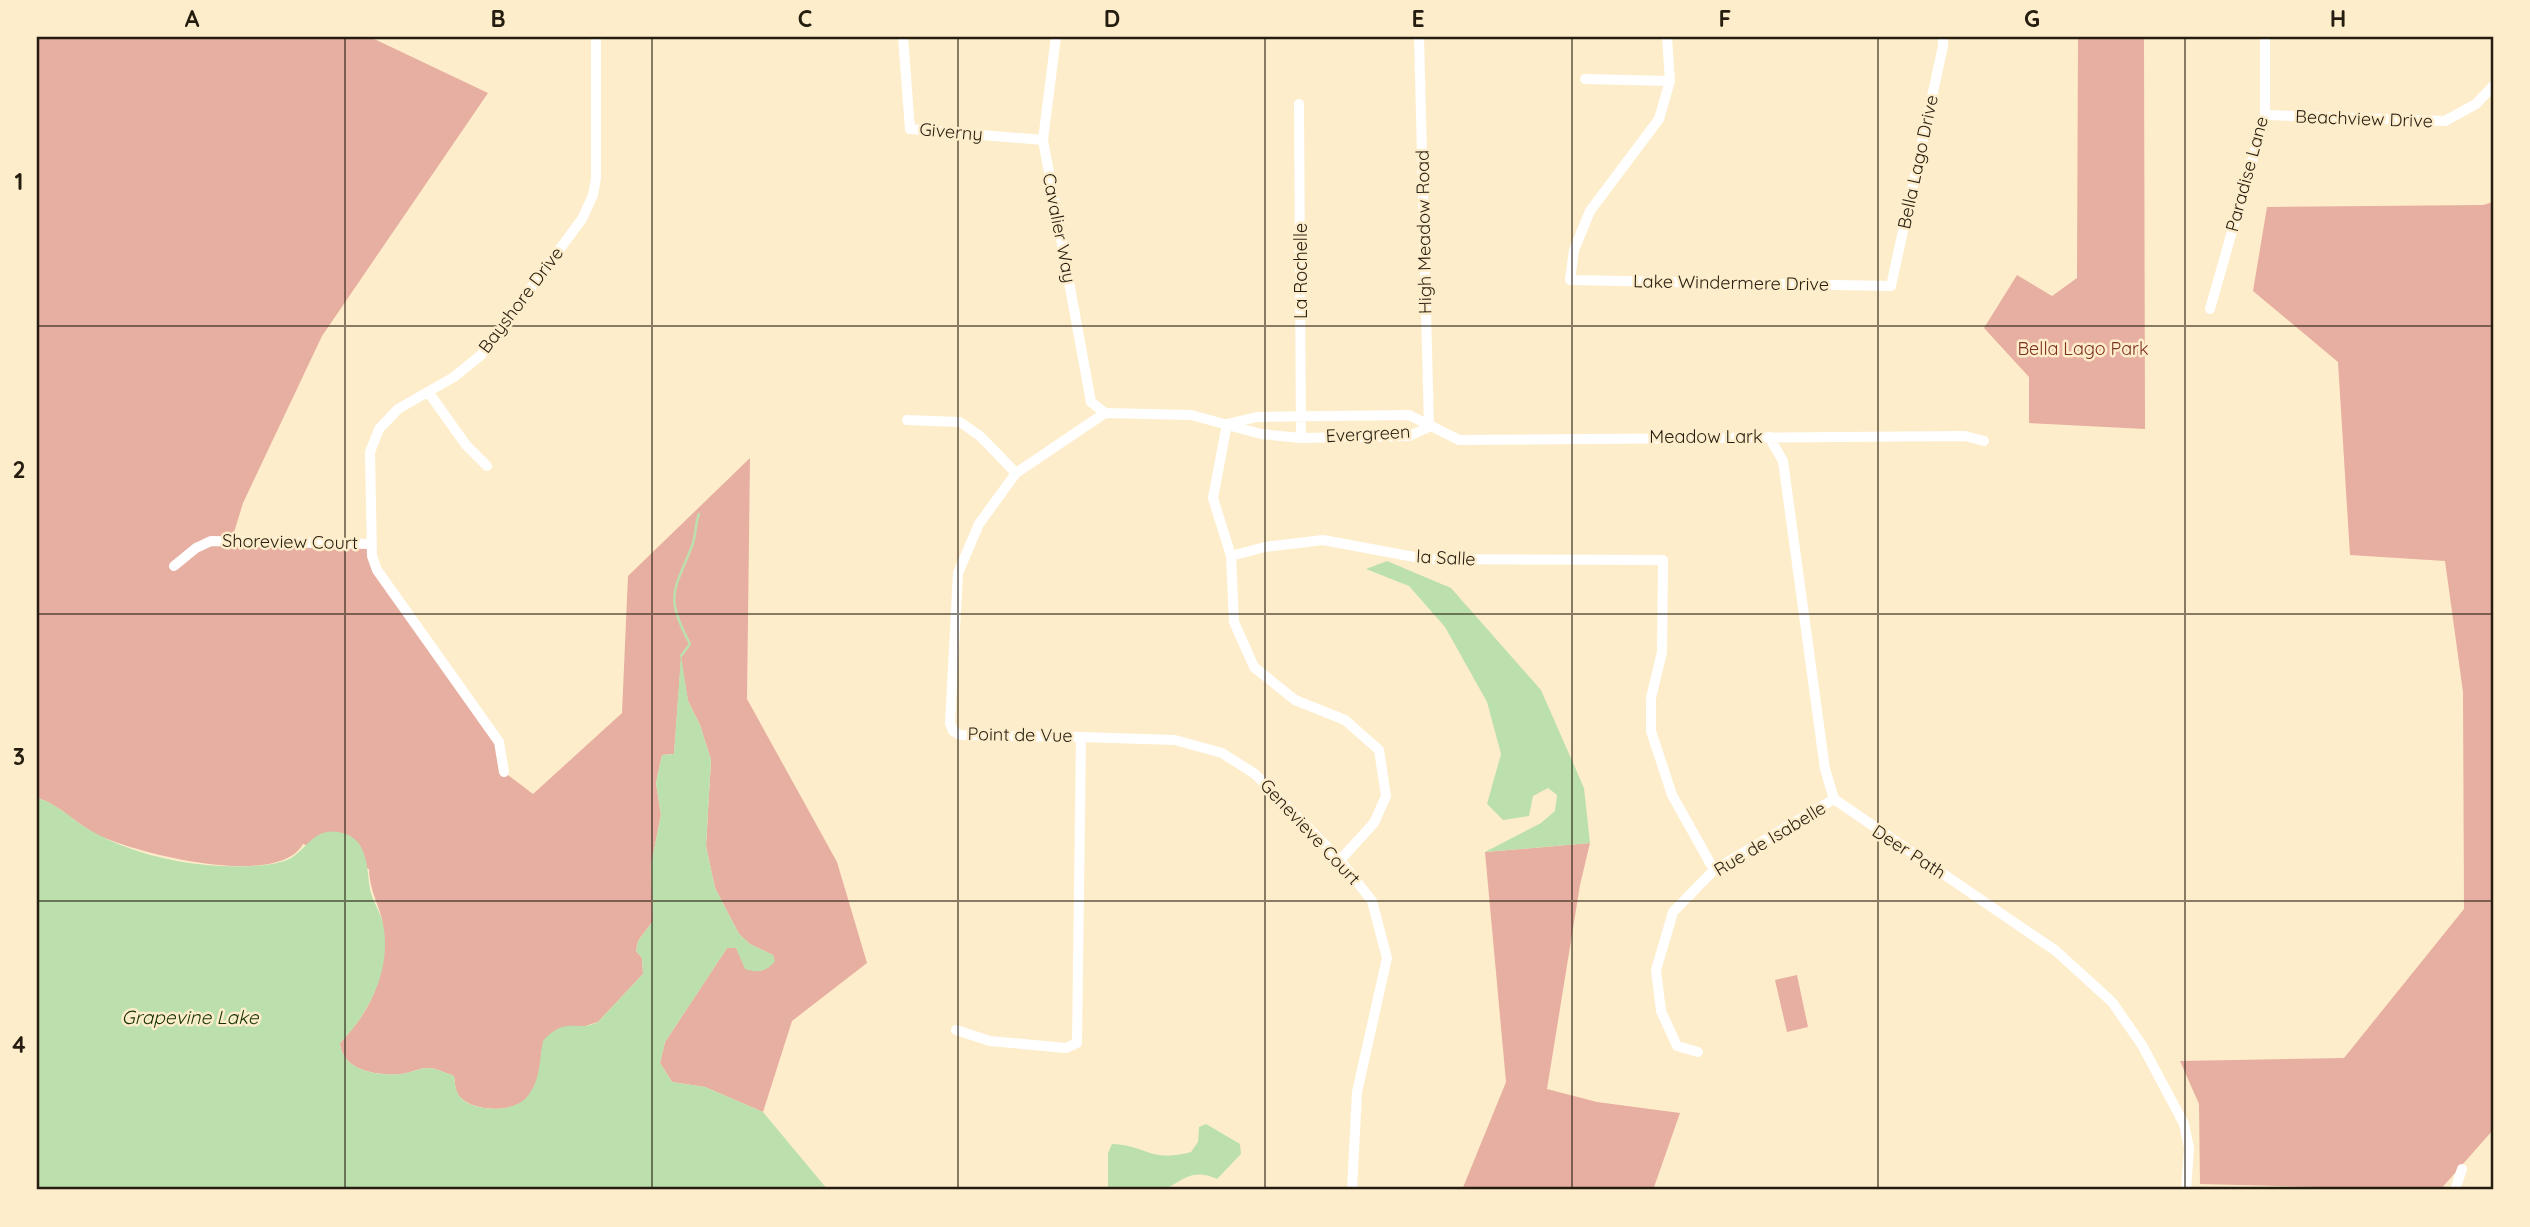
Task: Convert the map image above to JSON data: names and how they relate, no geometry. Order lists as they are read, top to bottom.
{
  "streets": {
    "street": [
      "Beachview Drive",
      "Giverny",
      "Bella Lago Drive",
      "Paradise Lane",
      "Cavalier Way",
      "High Meadow Road",
      "La Rochelle",
      "Lake Windermere Drive",
      "Bayshore Drive",
      "Evergreen",
      "Meadow Lark",
      "Shoreview Court",
      "la Salle",
      "Point de Vue",
      "Genevieve Court",
      "Rue de Isabelle",
      "Deer Path"
    ]
  },
  "crossings": [
    ["Beachview Drive", "Paradise Lane"],
    ["Giverny", "Cavalier Way"],
    ["Bella Lago Drive", "Lake Windermere Drive"],
    ["Cavalier Way", "Evergreen"],
    ["Cavalier Way", "Point de Vue"],
    ["High Meadow Road", "Evergreen"],
    ["High Meadow Road", "Meadow Lark"],
    ["La Rochelle", "Evergreen"],
    ["Bayshore Drive", "Shoreview Court"],
    ["Evergreen", "Meadow Lark"],
    ["Evergreen", "Point de Vue"],
    ["la Salle", "Rue de Isabelle"],
    ["Point de Vue", "Genevieve Court"],
    ["Rue de Isabelle", "Deer Path"]
  ],
  "water": ["Grapevine Lake"],
  "parks": ["Bella Lago Park"],
  "grid": {
    "columns": [
      "A",
      "B",
      "C",
      "D",
      "E",
      "F",
      "G",
      "H"
    ],
    "rows": [
      "1",
      "2",
      "3",
      "4"
    ]
  }
}
